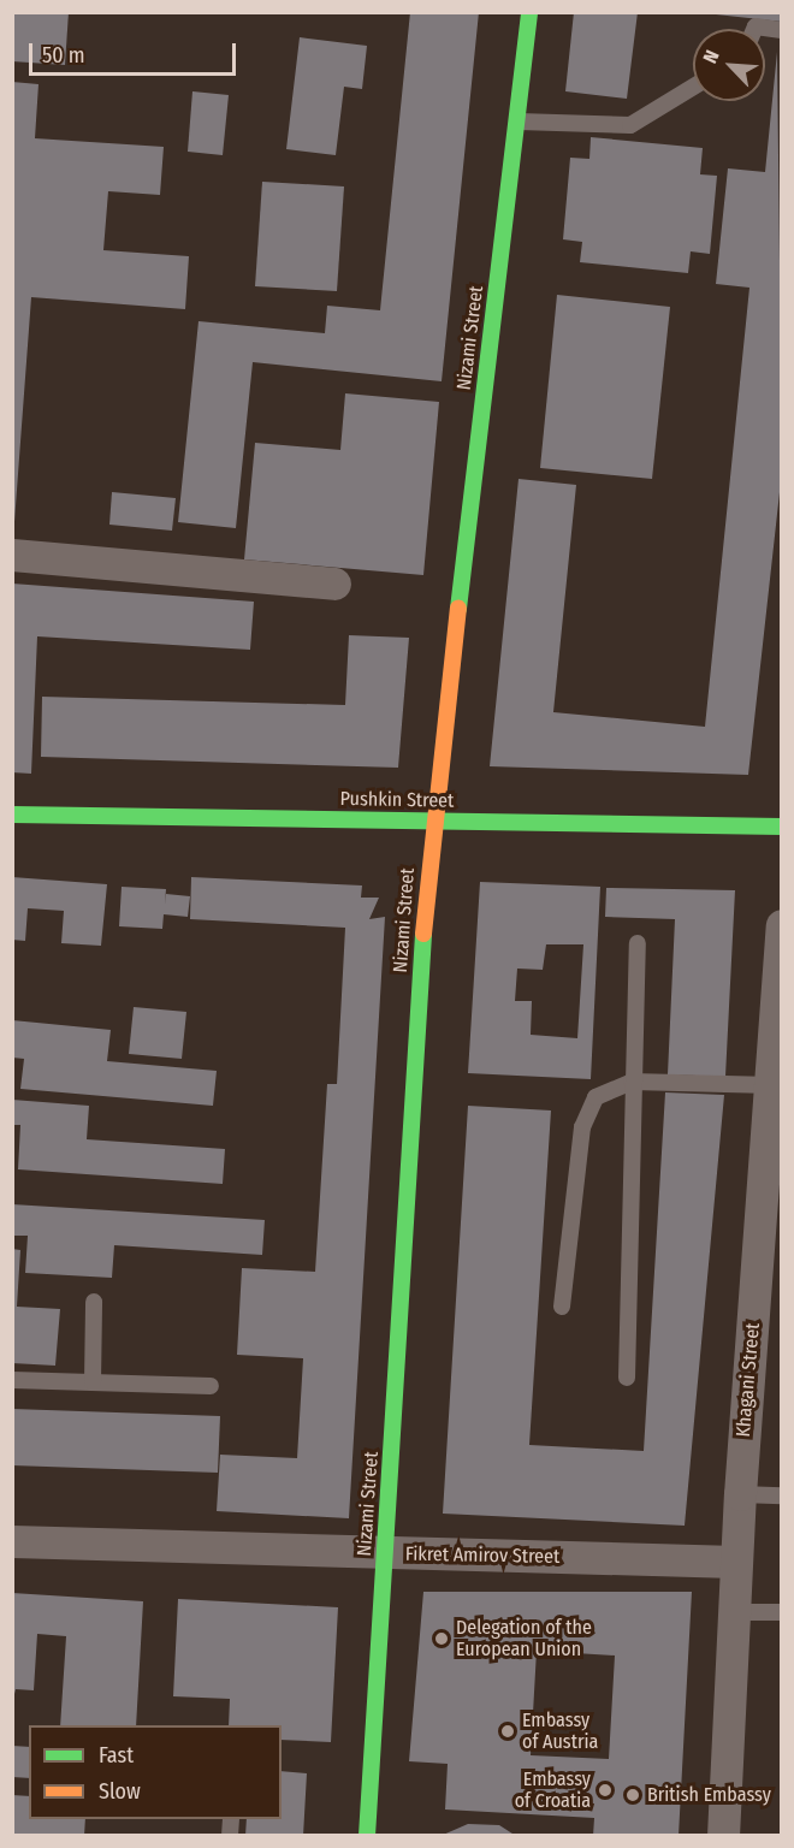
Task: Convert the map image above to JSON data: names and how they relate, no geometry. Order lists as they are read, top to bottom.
{
  "streets": {
    "street": [
      "Nizami Street",
      "Pushkin Street",
      "Khagani Street",
      "Fikret Amirov Street"
    ]
  },
  "crossings": [
    ["Nizami Street", "Pushkin Street"],
    ["Nizami Street", "Fikret Amirov Street"],
    ["Khagani Street", "Fikret Amirov Street"]
  ],
  "places": [
    "Delegation of the European Union",
    "Embassy of Austria",
    "Embassy of Croatia",
    "British Embassy"
  ],
  "legend": ["Fast", "Slow"],
  "scale_bar": "50 m",
  "north": "top left"
}
